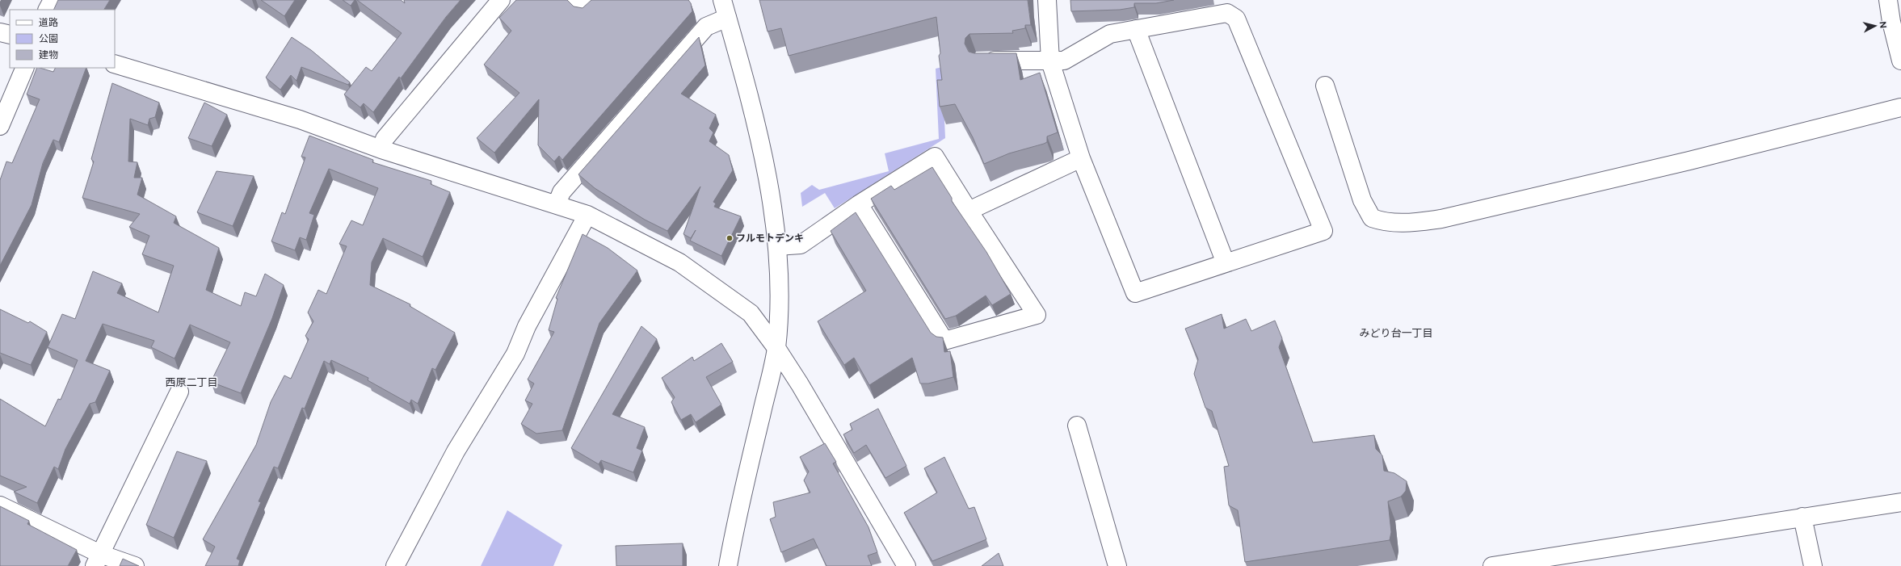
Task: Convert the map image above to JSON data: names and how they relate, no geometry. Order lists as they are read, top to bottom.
{
  "districts": ["みどり台一丁目", "西原二丁目"],
  "places": ["フルモトデンキ"],
  "legend": ["道路", "公園", "建物"],
  "north": "right"
}
